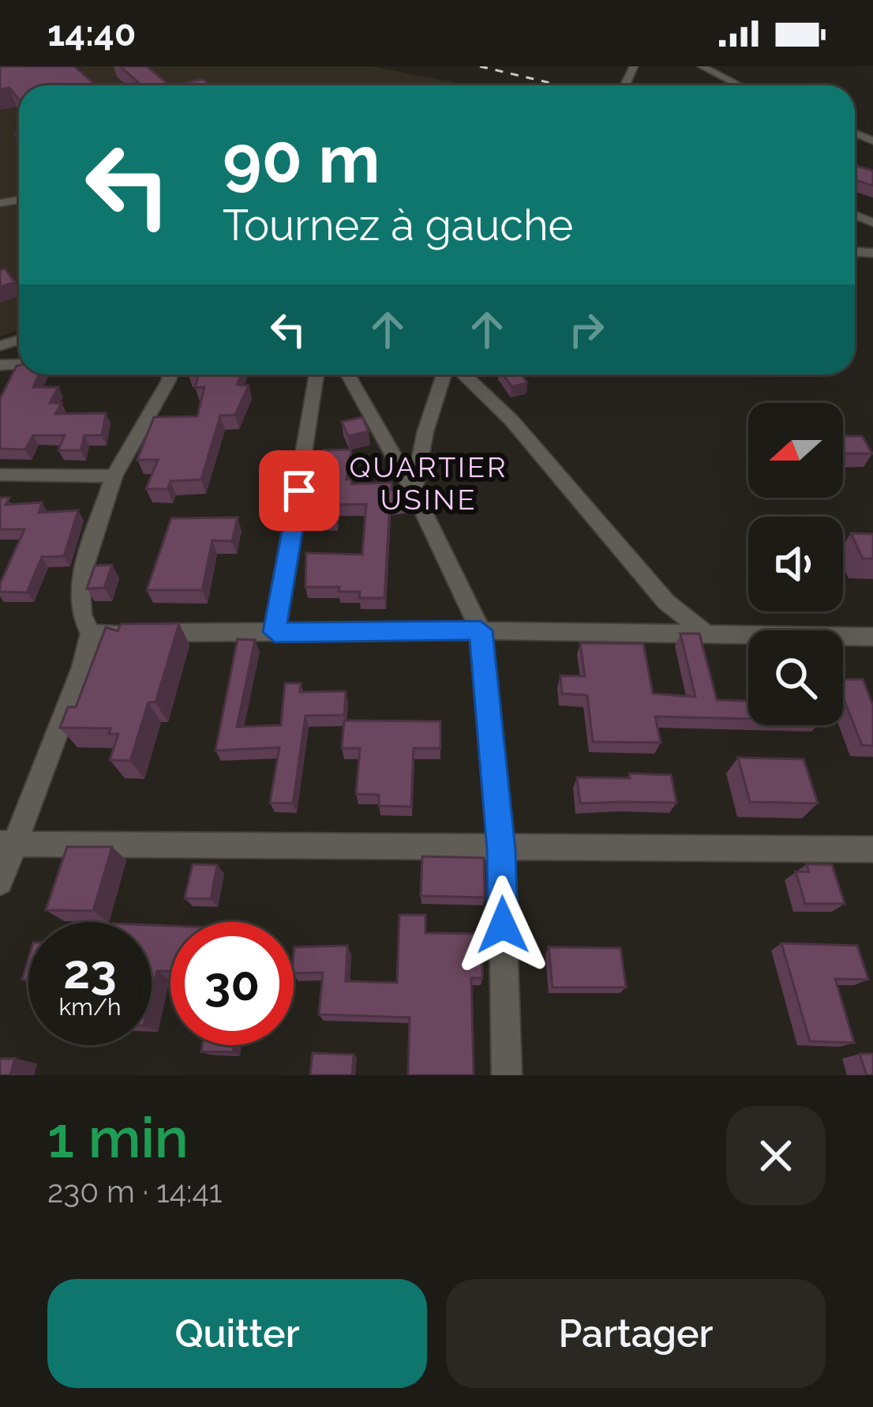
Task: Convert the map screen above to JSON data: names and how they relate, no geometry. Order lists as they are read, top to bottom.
{
  "districts": ["QUARTIER USINE"],
  "north": "left",
  "page": {
    "status": "14:40",
    "turn": ["90 m", "Tournez à gauche"],
    "speed": "23 km/h",
    "limit": "30",
    "heading": ["1 min", "230 m · 14:41"],
    "buttons": ["Quitter", "Partager"]
  }
}
